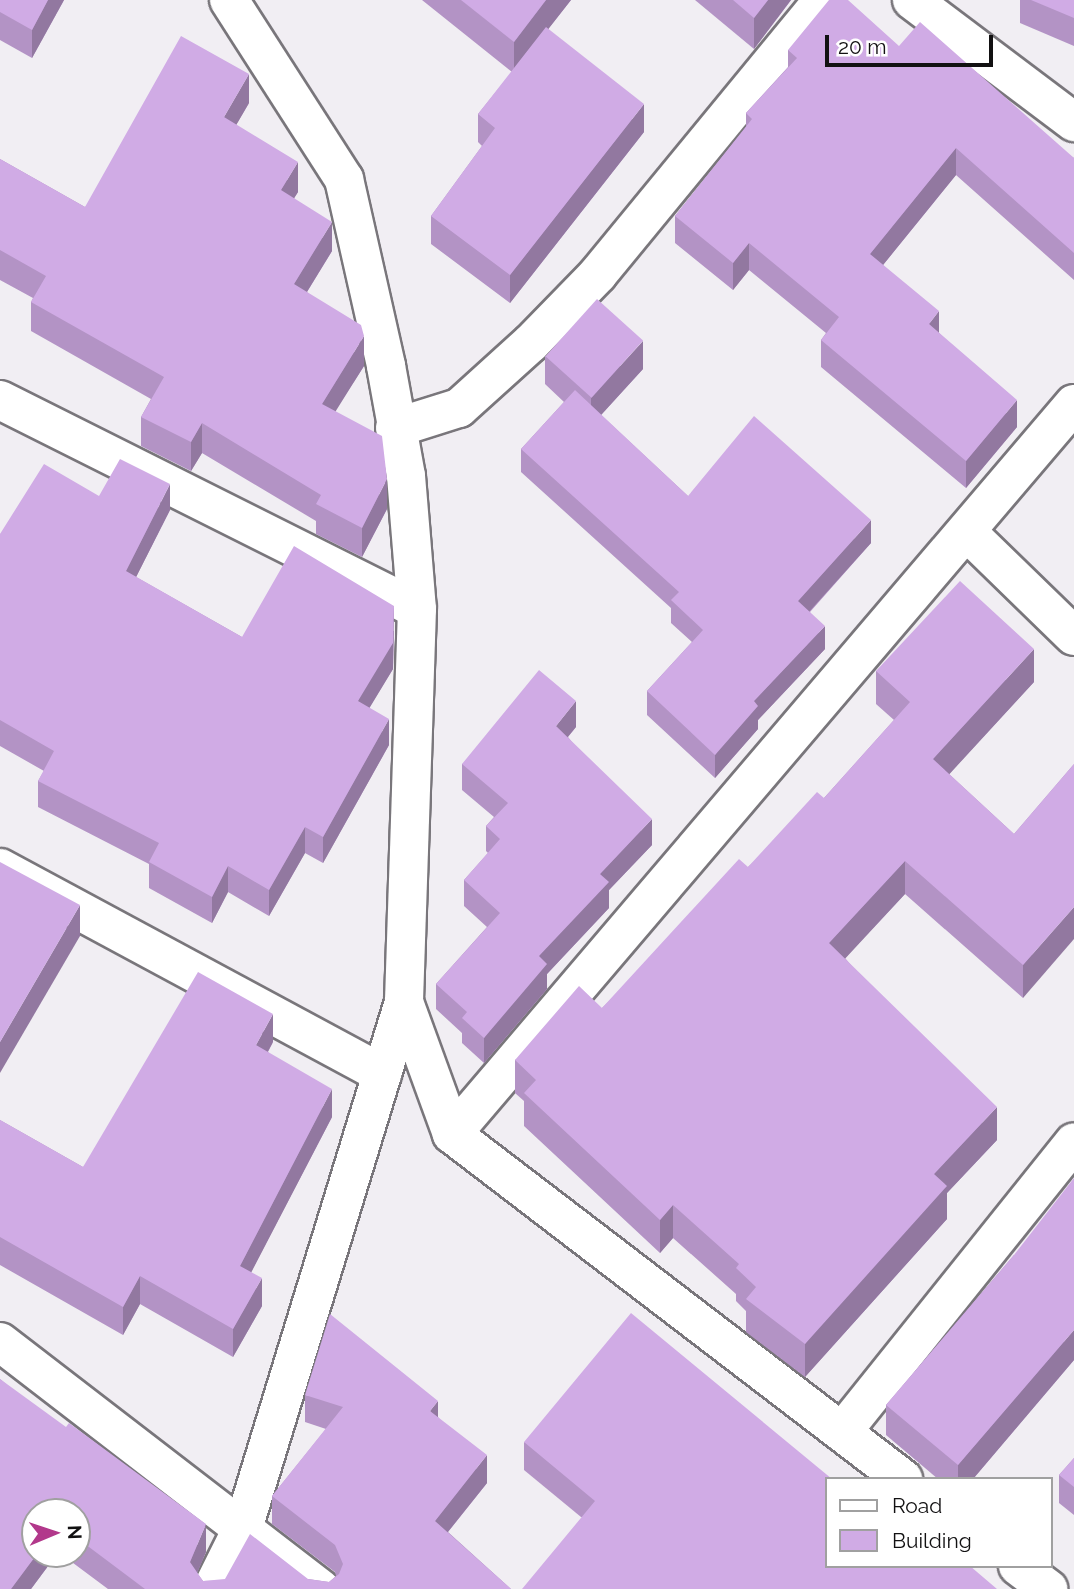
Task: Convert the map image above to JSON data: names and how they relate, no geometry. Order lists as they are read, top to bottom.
{
  "legend": ["Road", "Building"],
  "scale_bar": "20 m",
  "north": "right"
}
